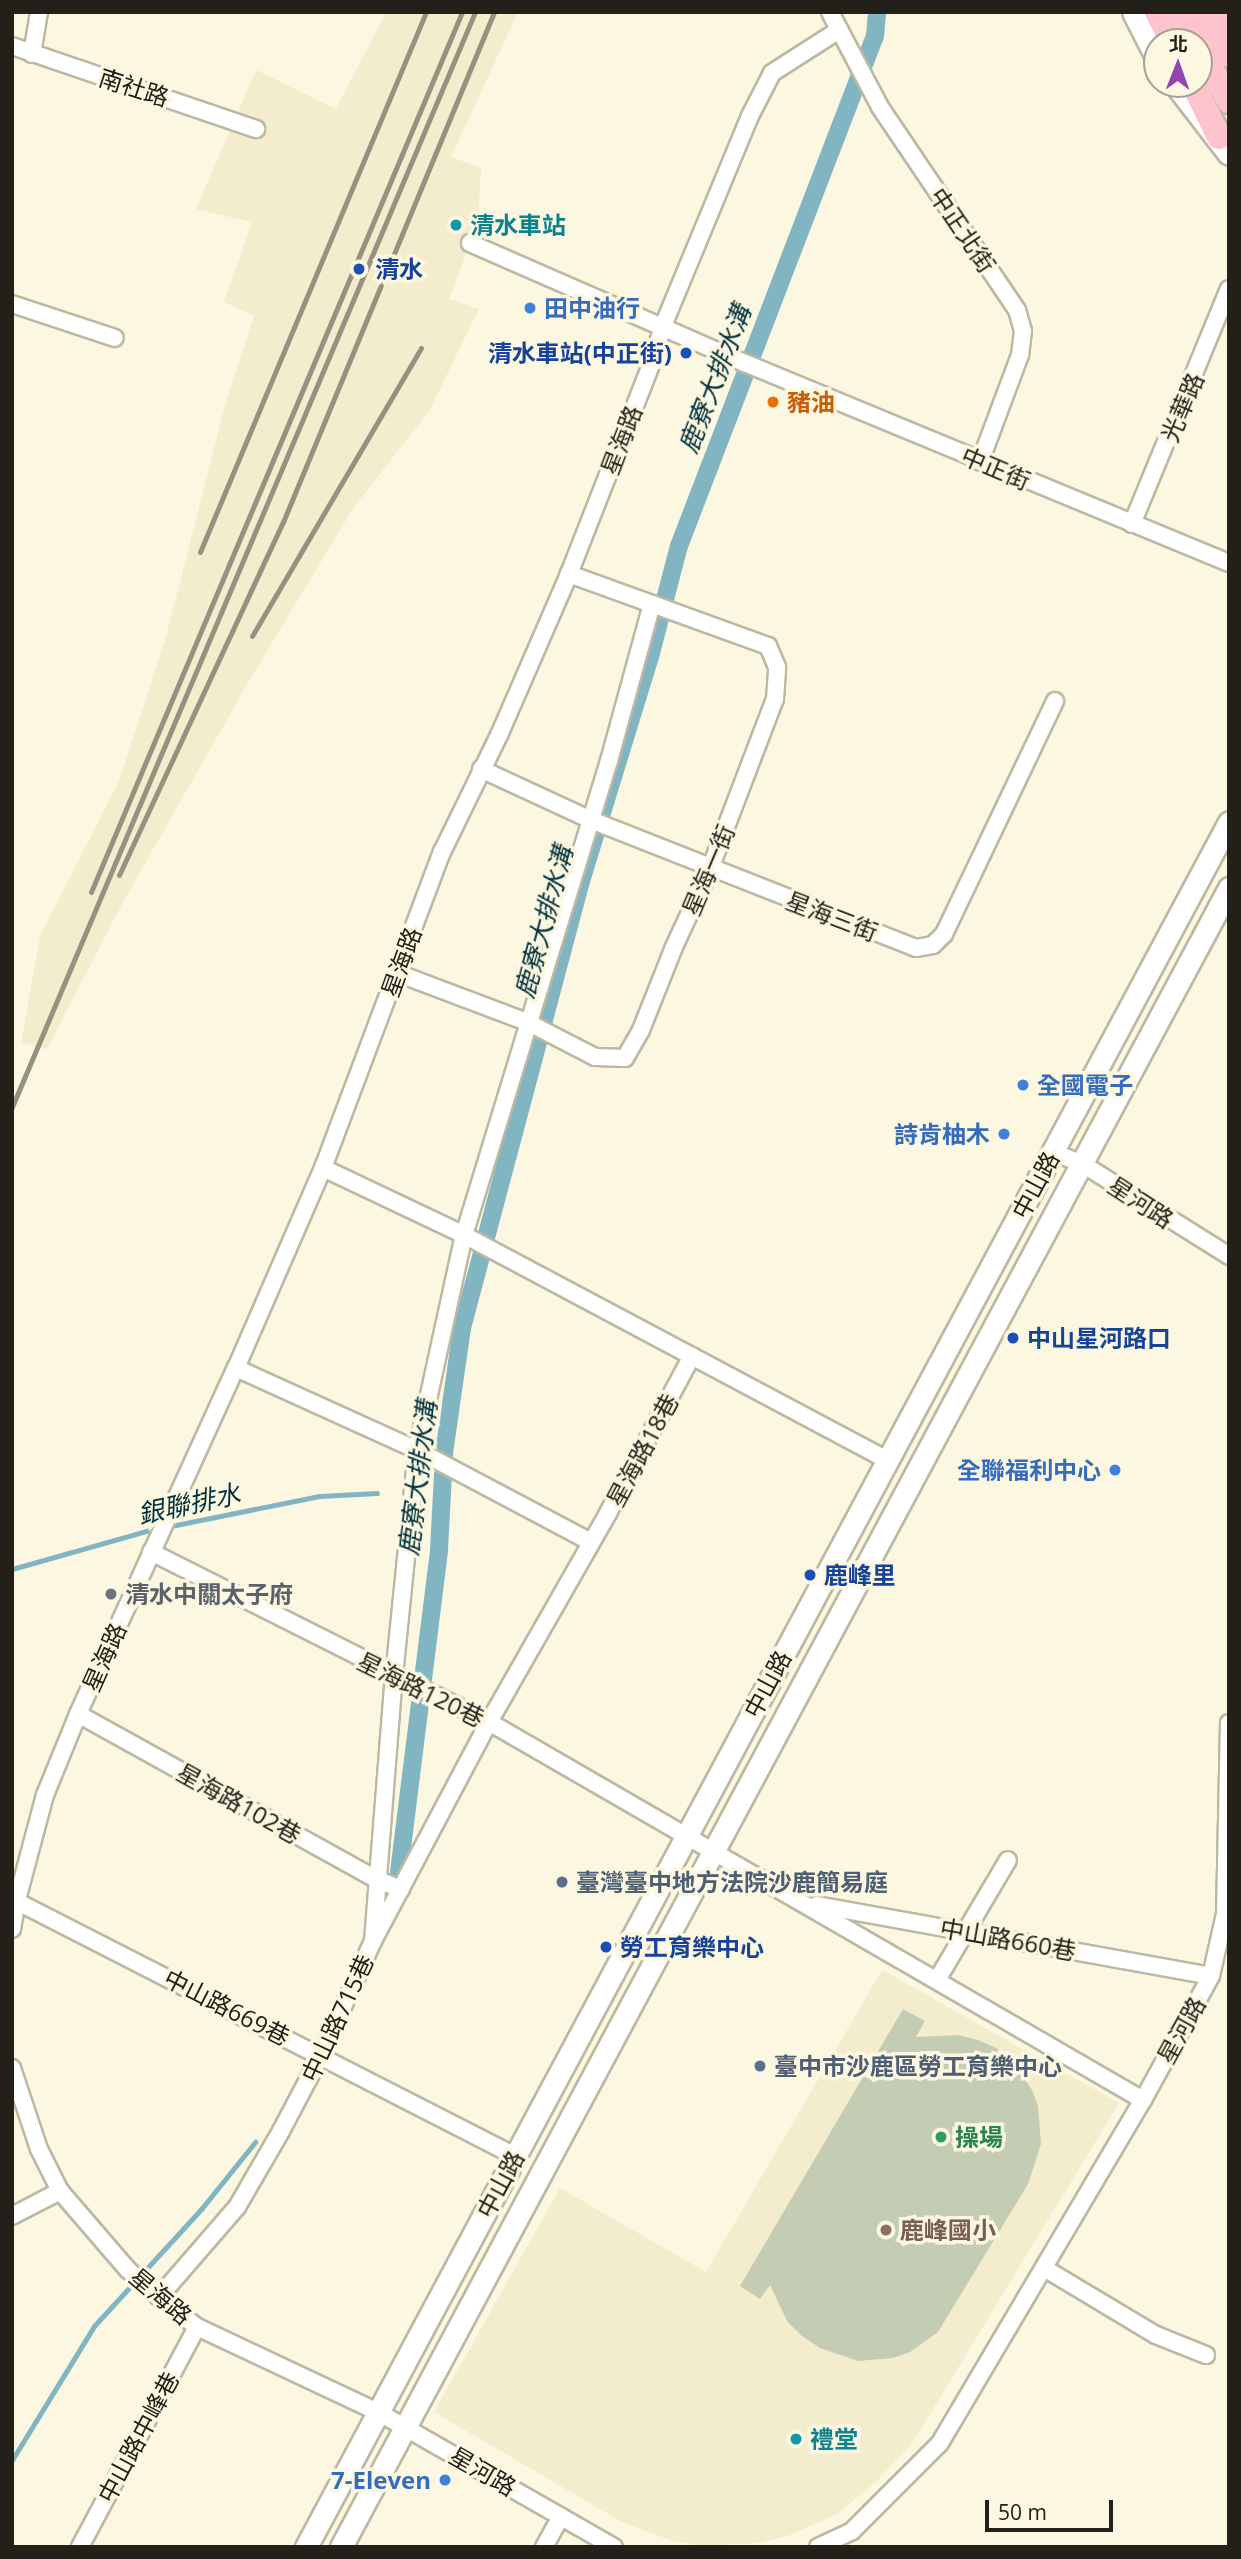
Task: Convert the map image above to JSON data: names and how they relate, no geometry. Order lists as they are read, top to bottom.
{
  "streets": {
    "street": [
      "南社路",
      "中正北街",
      "光華路",
      "星海路",
      "中正街",
      "星海一街",
      "星海三街",
      "中山路",
      "星河路",
      "星海路18巷",
      "星海路120巷",
      "星海路102巷",
      "中山路660巷",
      "中山路669巷",
      "中山路715巷",
      "中山路中峰巷"
    ]
  },
  "crossings": [
    ["中正北街", "星海路"],
    ["中正北街", "中正街"],
    ["光華路", "中正街"],
    ["星海路", "中正街"],
    ["星海路", "星海一街"],
    ["星海路", "星海三街"],
    ["星海路", "中山路"],
    ["星海路", "星河路"],
    ["星海路", "星海路120巷"],
    ["星海路", "星海路102巷"],
    ["星海路", "中山路669巷"],
    ["星海路", "中山路715巷"],
    ["星海路", "中山路中峰巷"],
    ["星海一街", "星海三街"],
    ["中山路", "星河路"],
    ["中山路", "星海路120巷"],
    ["中山路", "中山路660巷"],
    ["中山路", "中山路669巷"],
    ["星河路", "中山路660巷"],
    ["星海路18巷", "星海路120巷"],
    ["星海路18巷", "中山路715巷"],
    ["星海路120巷", "中山路660巷"],
    ["星海路120巷", "中山路715巷"],
    ["星海路102巷", "中山路715巷"],
    ["中山路669巷", "中山路715巷"]
  ],
  "water": ["鹿寮大排水溝", "銀聯排水"],
  "places": [
    "清水車站",
    "清水",
    "田中油行",
    "清水車站(中正街)",
    "豬油",
    "全國電子",
    "詩肯柚木",
    "中山星河路口",
    "全聯福利中心",
    "鹿峰里",
    "清水中關太子府",
    "臺灣臺中地方法院沙鹿簡易庭",
    "勞工育樂中心",
    "臺中市沙鹿區勞工育樂中心",
    "操場",
    "鹿峰國小",
    "禮堂",
    "7-Eleven"
  ],
  "scale_bar": "50 m",
  "north": "top"
}
